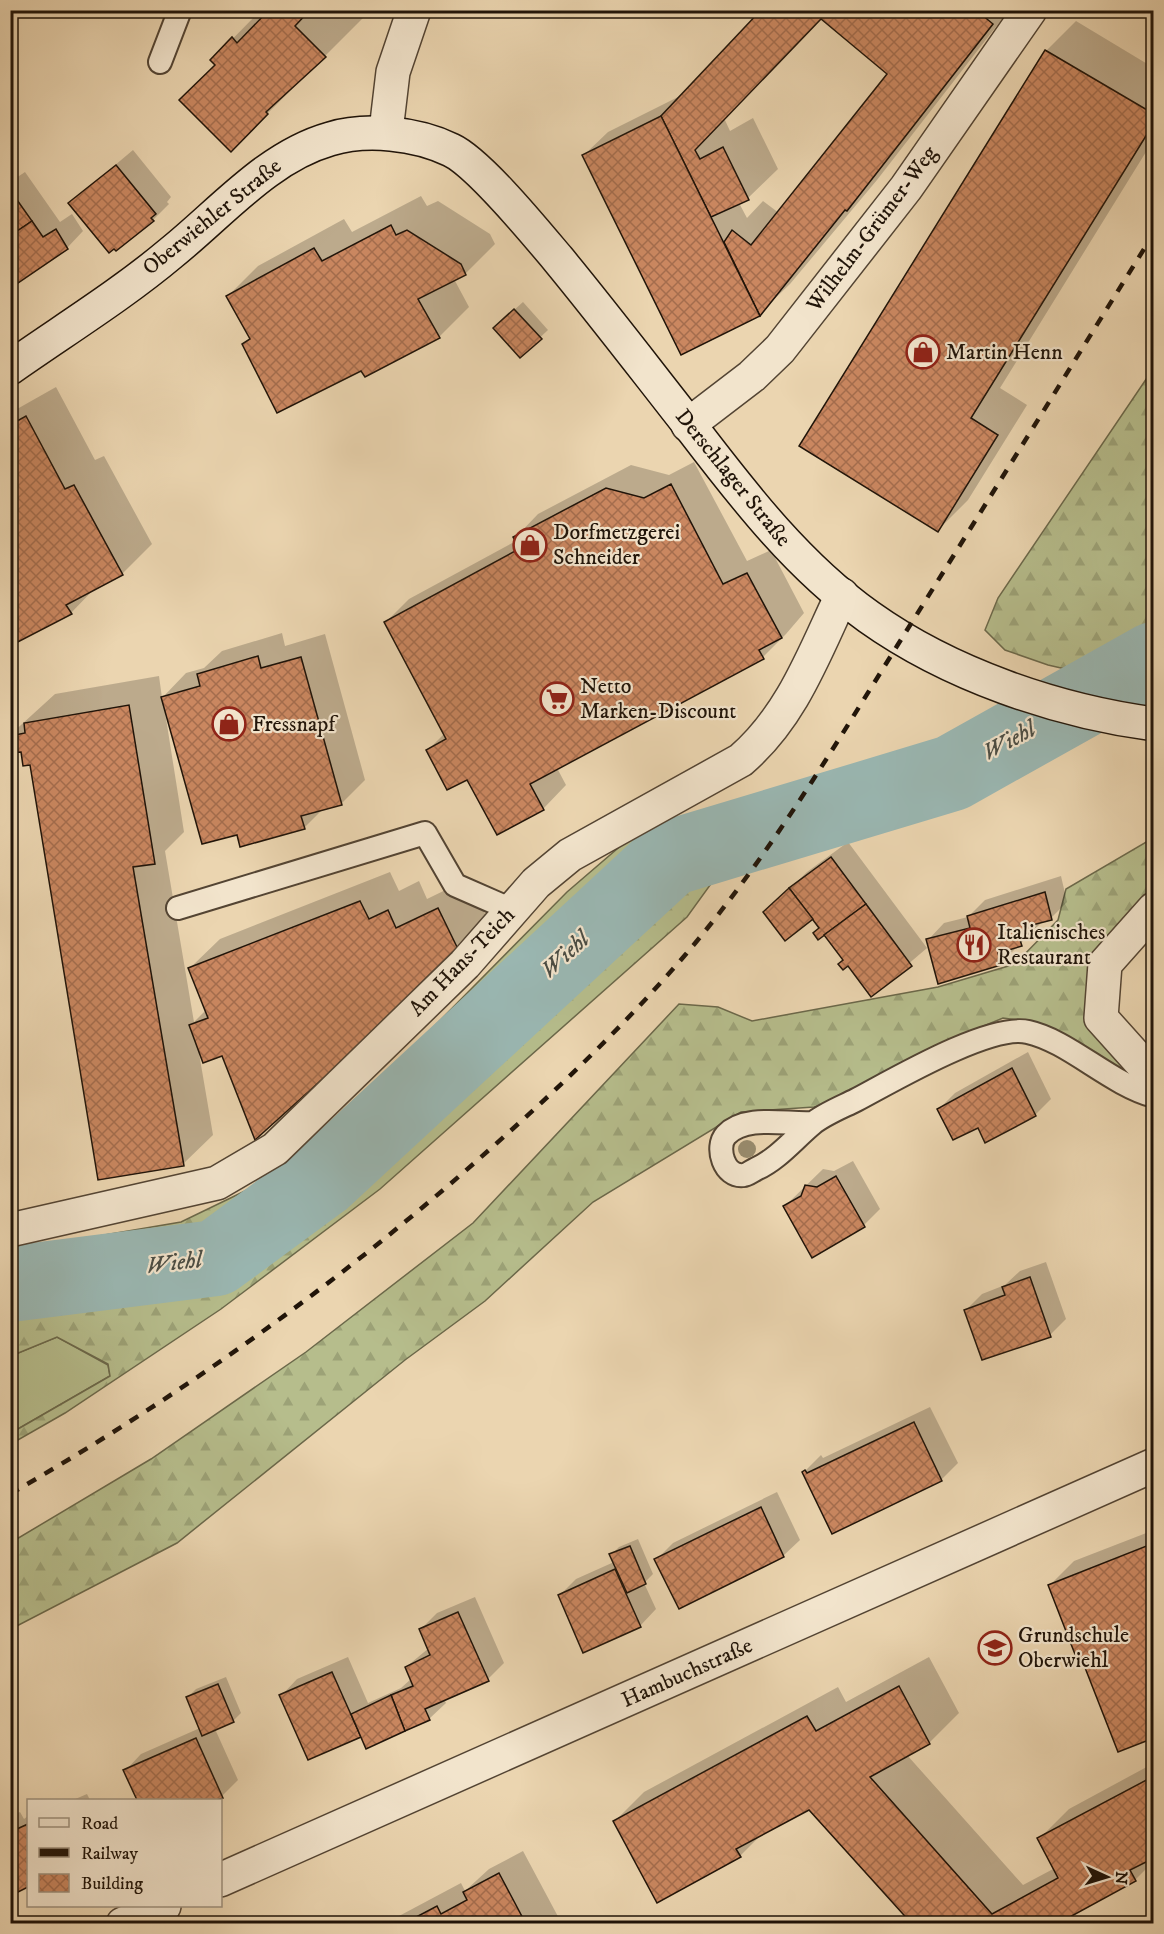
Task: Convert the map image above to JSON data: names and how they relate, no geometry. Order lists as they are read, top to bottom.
{
  "streets": {
    "street": [
      "Oberwiehler Straße",
      "Wilhelm-Grümer-Weg",
      "Derschlager Straße",
      "Am Hans-Teich",
      "Hambuchstraße"
    ]
  },
  "crossings": [
    ["Oberwiehler Straße", "Derschlager Straße"],
    ["Wilhelm-Grümer-Weg", "Derschlager Straße"],
    ["Derschlager Straße", "Am Hans-Teich"]
  ],
  "water": ["Wiehl"],
  "places": {
    "shop": ["Martin Henn", "Dorfmetzgerei Schneider", "Fressnapf"],
    "supermarket": ["Netto Marken-Discount"],
    "restaurant": ["Italienisches Restaurant"],
    "school or university": ["Grundschule Oberwiehl"]
  },
  "legend": ["Road", "Railway", "Building"],
  "north": "right"
}
